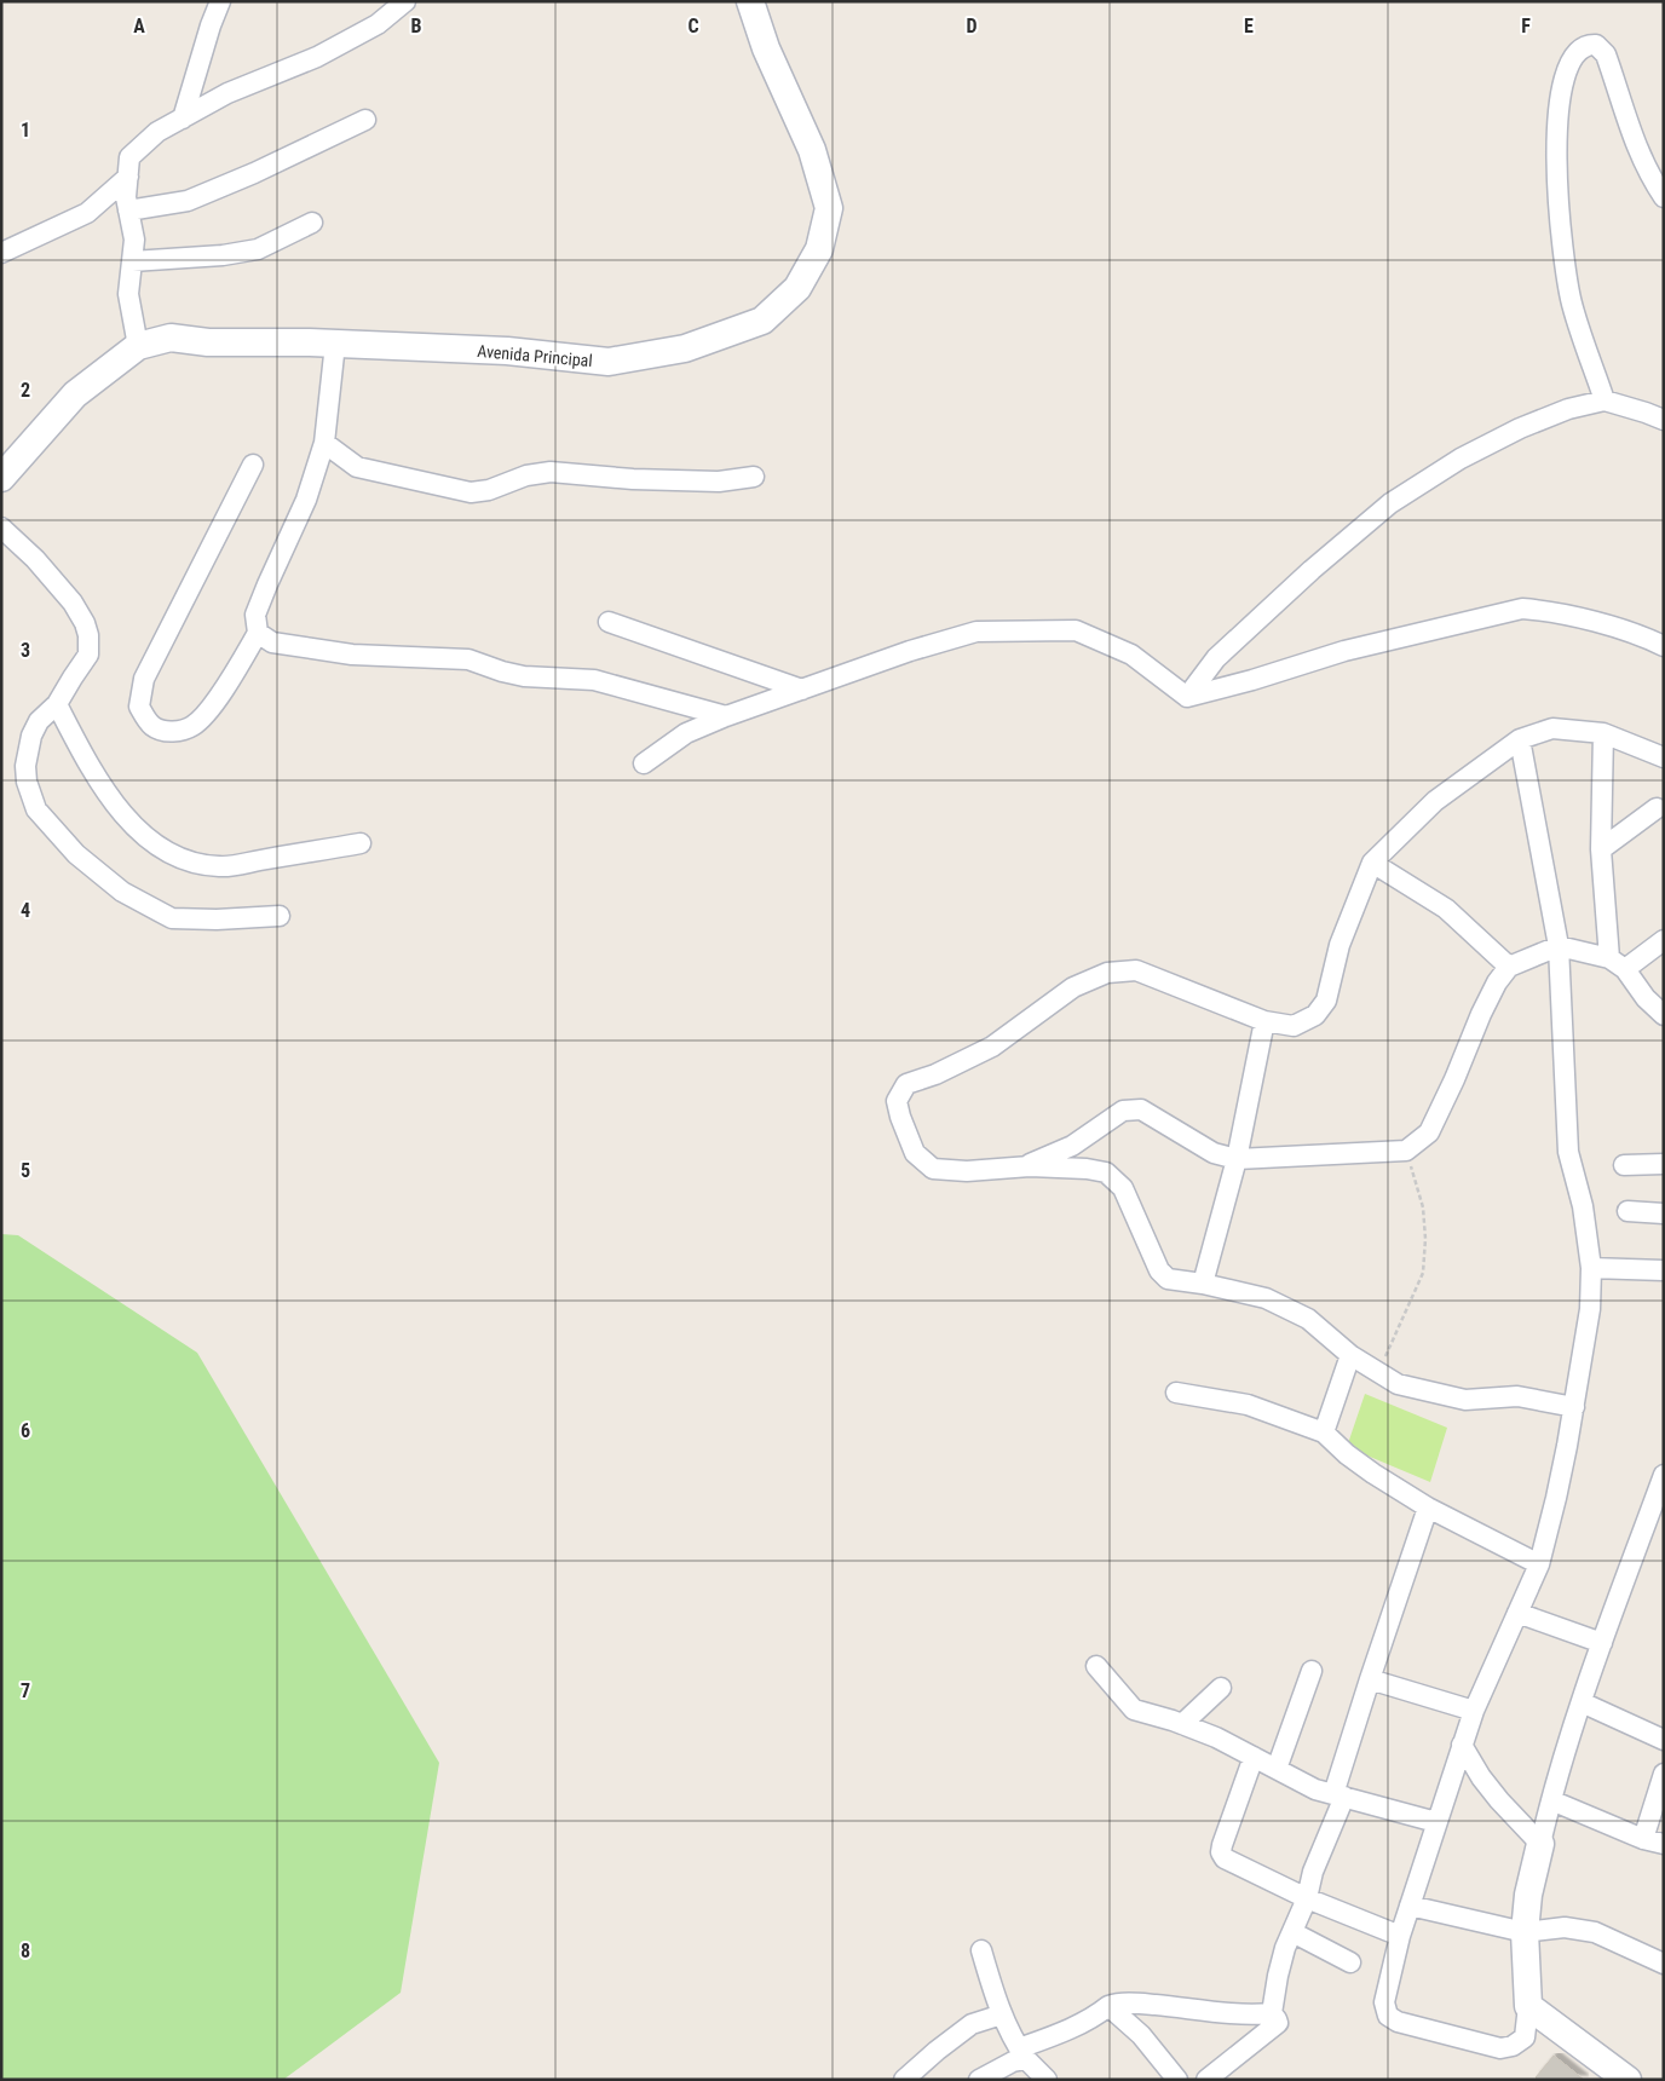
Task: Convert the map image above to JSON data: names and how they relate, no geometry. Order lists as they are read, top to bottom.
{
  "streets": {
    "street": ["Avenida Principal"]
  },
  "grid": {
    "columns": [
      "A",
      "B",
      "C",
      "D",
      "E",
      "F"
    ],
    "rows": [
      "1",
      "2",
      "3",
      "4",
      "5",
      "6",
      "7",
      "8"
    ]
  }
}
